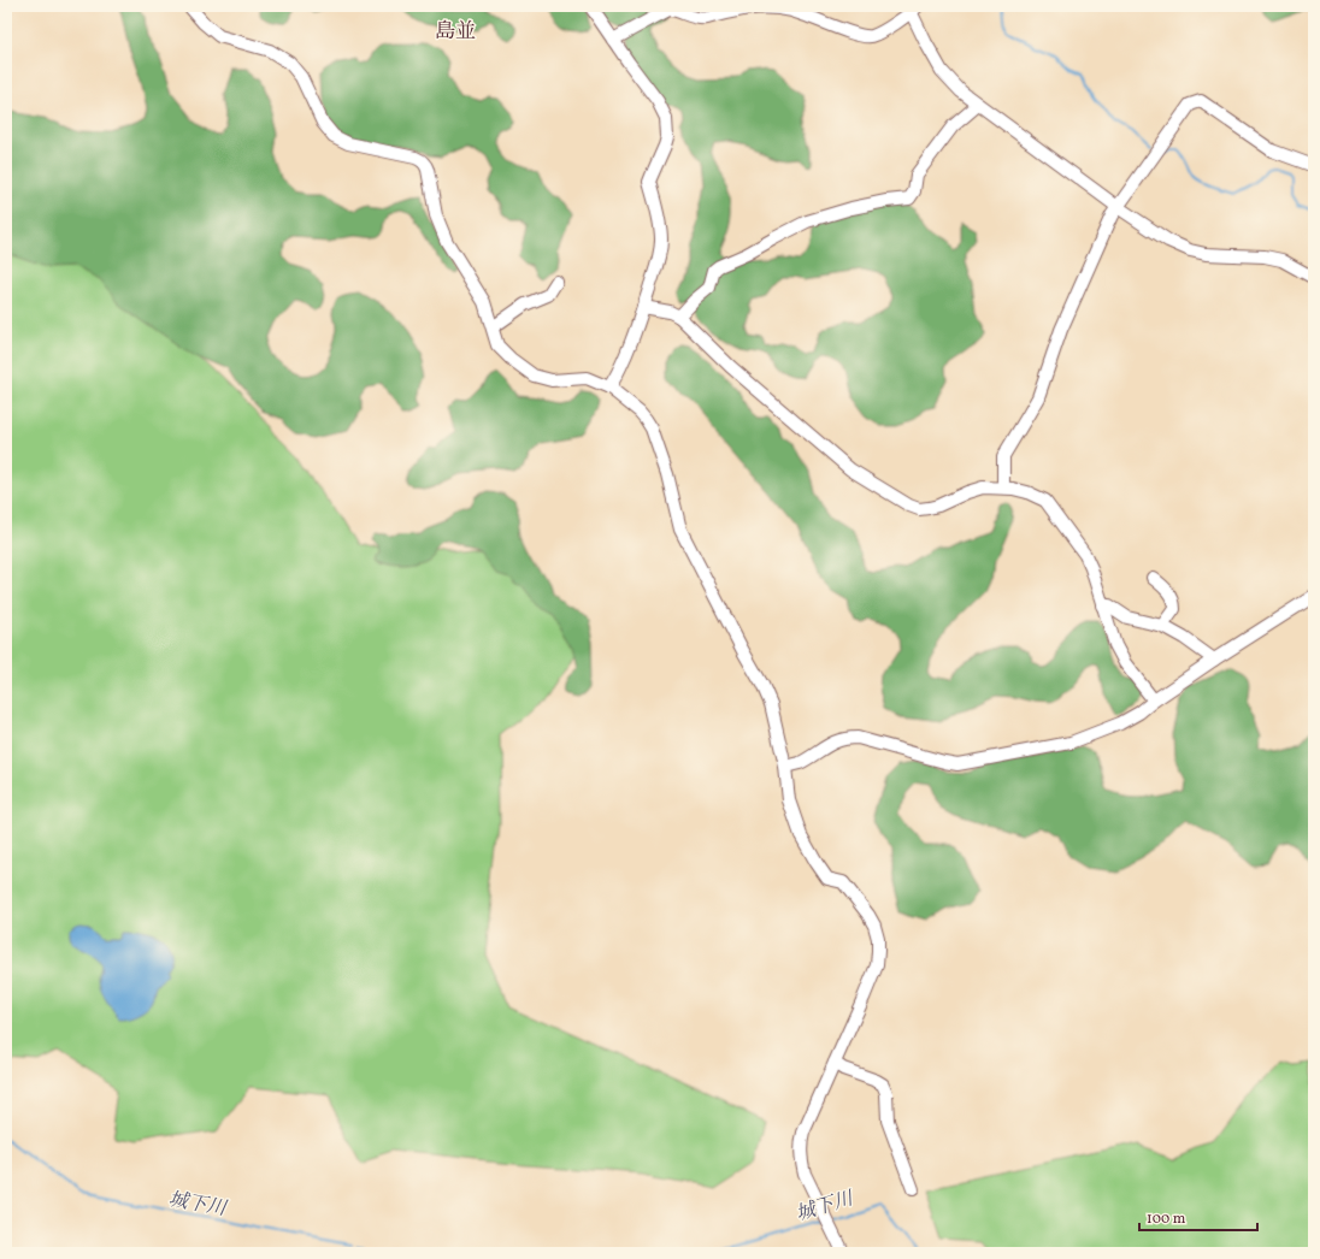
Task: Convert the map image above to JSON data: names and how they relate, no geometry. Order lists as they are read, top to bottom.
{
  "districts": ["島並"],
  "water": ["城下川"],
  "scale_bar": "100 m"
}
